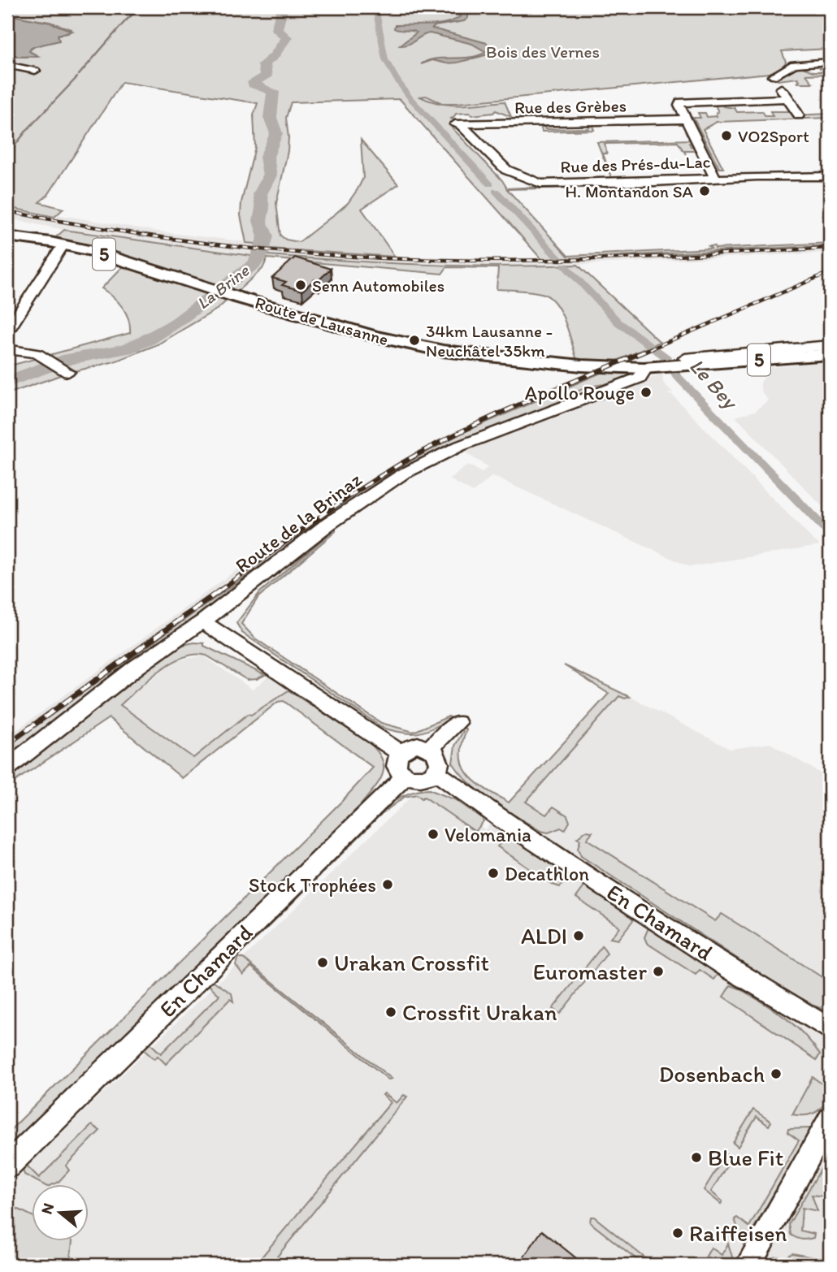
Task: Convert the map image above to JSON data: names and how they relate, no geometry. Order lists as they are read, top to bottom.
{
  "streets": {
    "main road": ["5", "Route de Lausanne"],
    "street": [
      "Rue des Grèbes",
      "Rue des Prés-du-Lac",
      "Route de la Brinaz",
      "En Chamard"
    ]
  },
  "crossings": [
    ["Rue des Grèbes", "Rue des Prés-du-Lac"],
    ["5", "Route de Lausanne"],
    ["5", "Route de la Brinaz"],
    ["Route de Lausanne", "Route de la Brinaz"]
  ],
  "water": ["La Brine", "Le Bey"],
  "parks": ["Bois des Vernes"],
  "places": [
    "VO2Sport",
    "H. Montandon SA",
    "Senn Automobiles",
    "34km Lausanne - Neuchâtel 35km",
    "Apollo Rouge",
    "Velomania",
    "Decathlon",
    "Stock Trophées",
    "ALDI",
    "Urakan Crossfit",
    "Euromaster",
    "Crossfit Urakan",
    "Dosenbach",
    "Blue Fit",
    "Raiffeisen"
  ],
  "north": "left"
}
